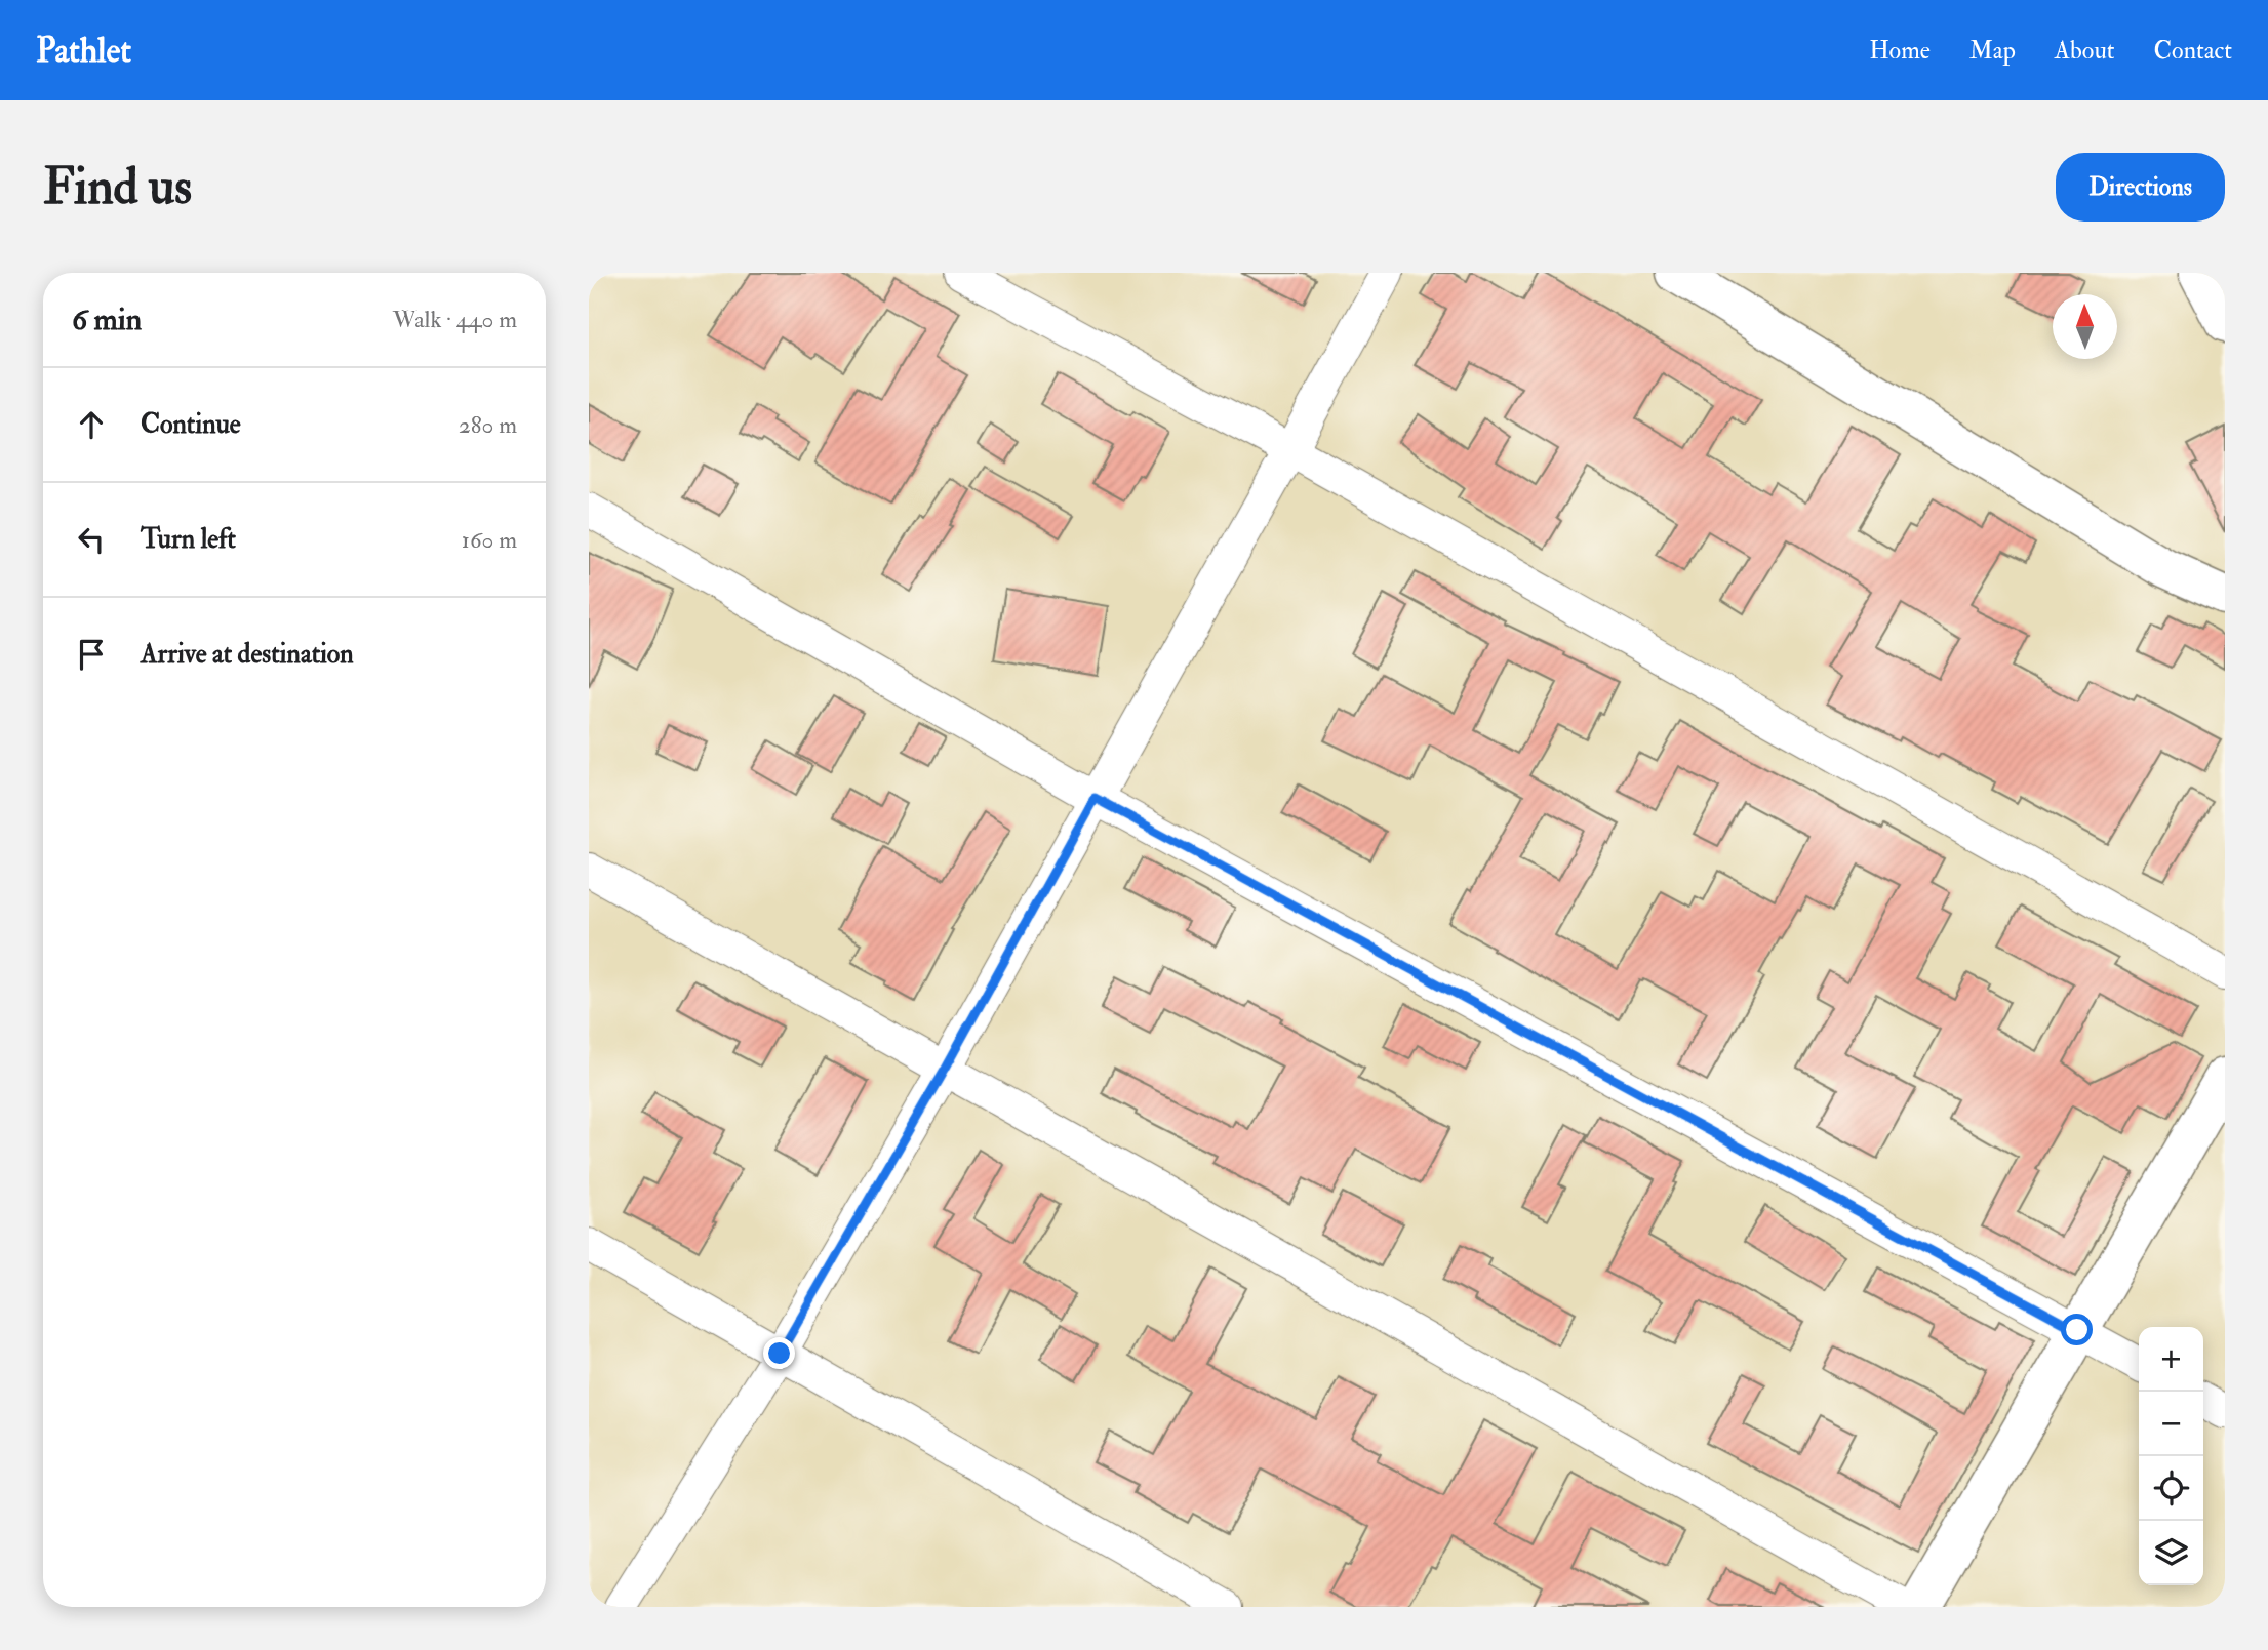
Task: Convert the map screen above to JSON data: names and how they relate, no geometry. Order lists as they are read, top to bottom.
{
  "north": "top",
  "page": {
    "header": "Pathlet",
    "nav": [
      "Home",
      "Map",
      "About",
      "Contact"
    ],
    "buttons": "Directions",
    "title": "Find us",
    "heading": ["6 min", "Walk · 440 m"],
    "list": [
      ["Continue", "280 m"],
      ["Turn left", "160 m"],
      "Arrive at destination"
    ],
    "map_buttons": ["+", "−"]
  }
}
